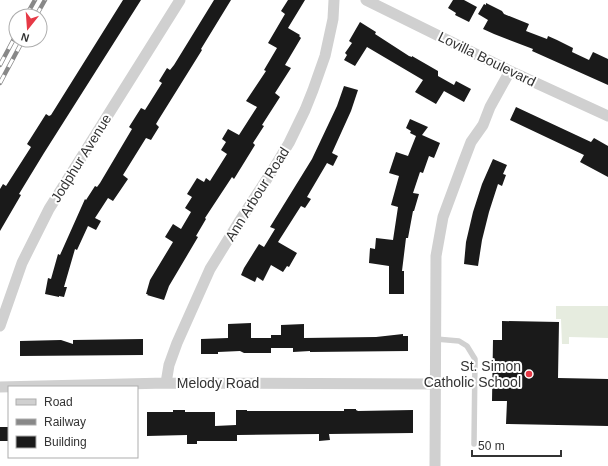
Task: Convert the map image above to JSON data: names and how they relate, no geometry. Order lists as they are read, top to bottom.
{
  "streets": {
    "street": [
      "Lovilla Boulevard",
      "Jodphur Avenue",
      "Ann Arbour Road",
      "Melody Road"
    ]
  },
  "crossings": [
    ["Ann Arbour Road", "Melody Road"]
  ],
  "places": ["St. Simon Catholic School"],
  "legend": ["Road", "Railway", "Building"],
  "scale_bar": "50 m",
  "north": "bottom"
}
